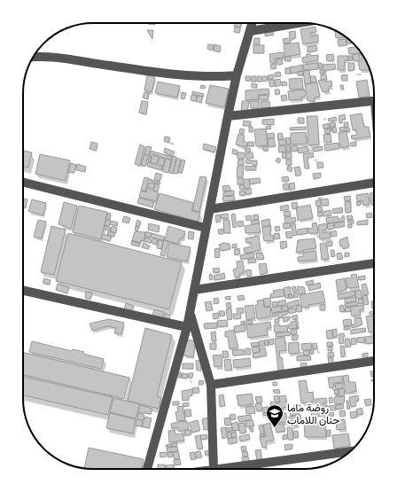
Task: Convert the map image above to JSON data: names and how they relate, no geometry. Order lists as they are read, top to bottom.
{
  "places": {
    "school or university": ["روضة ماما حنان اللاماب"]
  }
}
